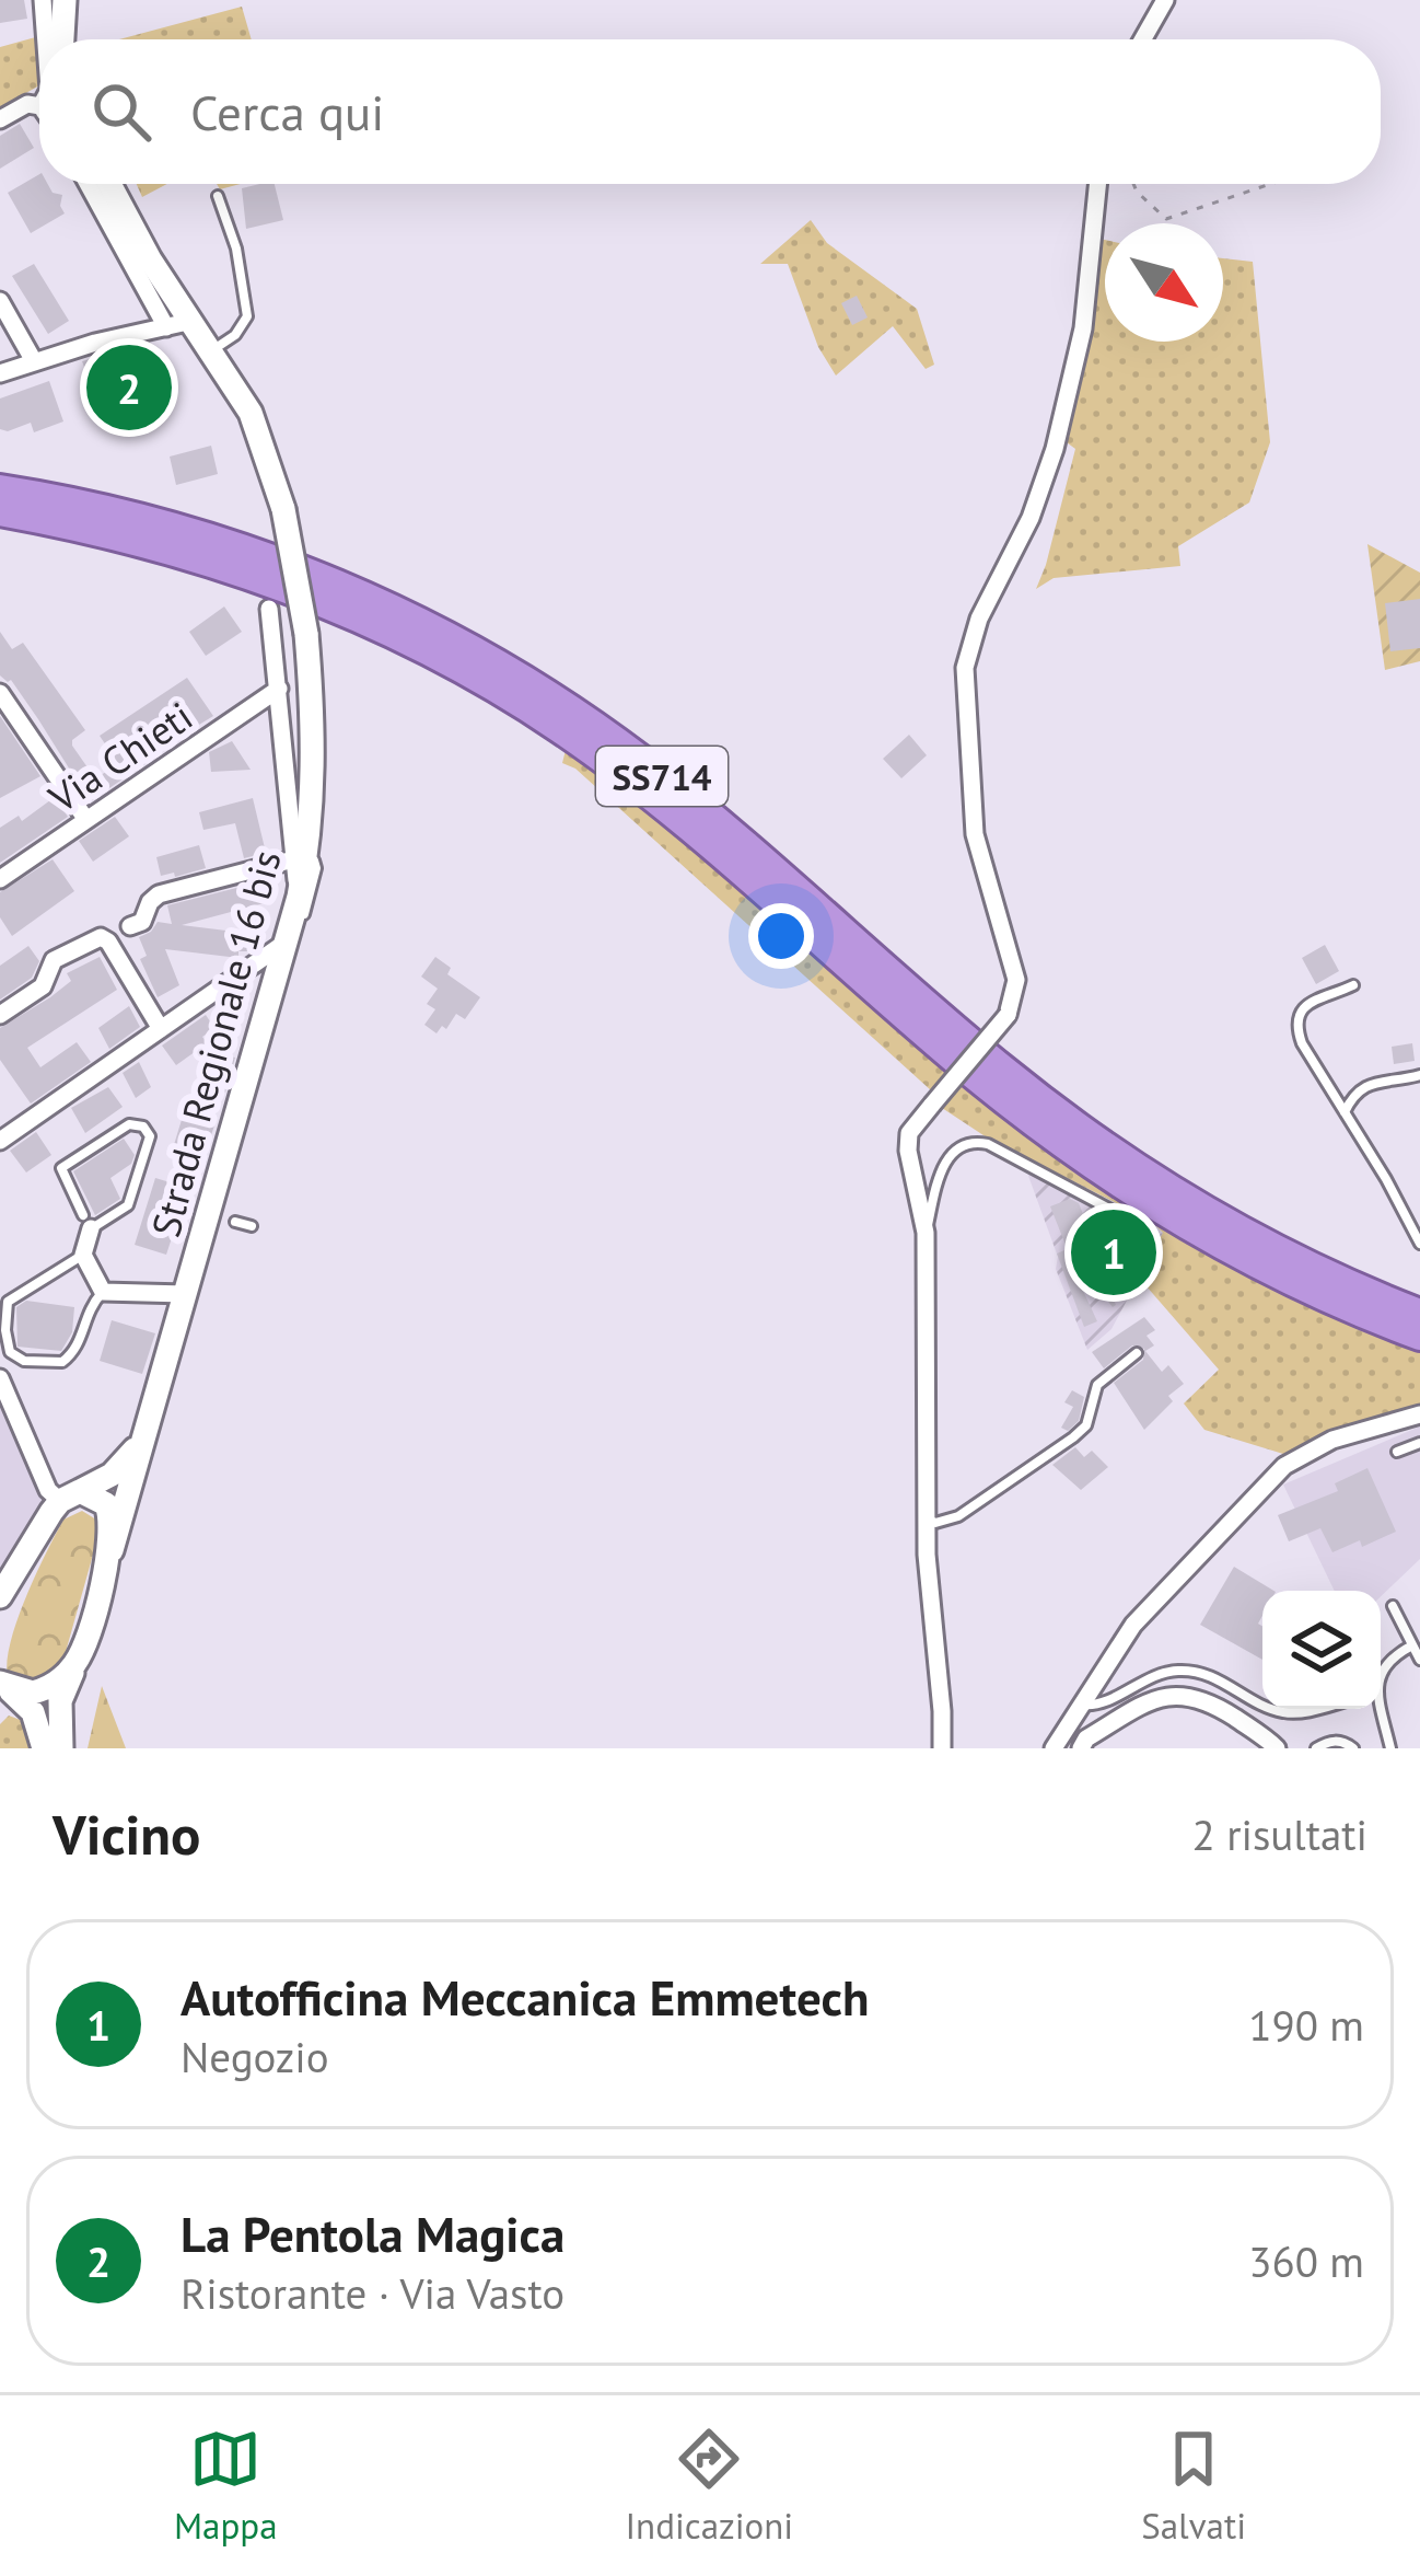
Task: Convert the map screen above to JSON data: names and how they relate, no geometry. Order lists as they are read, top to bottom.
{
  "streets": {
    "highway": ["SS714"],
    "main road": ["Strada Regionale 16 bis"],
    "street": ["Via Chieti"]
  },
  "north": "bottom right",
  "page": {
    "search": "Cerca qui",
    "pins": ["2", "1"],
    "heading": ["Vicino", "2 risultati"],
    "list": [
      {
        "mark": "1",
        "name": "Autofficina Meccanica Emmetech",
        "note": "Negozio",
        "value": "190 m"
      },
      {
        "mark": "2",
        "name": "La Pentola Magica",
        "note": "Ristorante · Via Vasto",
        "value": "360 m"
      }
    ],
    "nav": ["Mappa", "Indicazioni", "Salvati"]
  }
}
